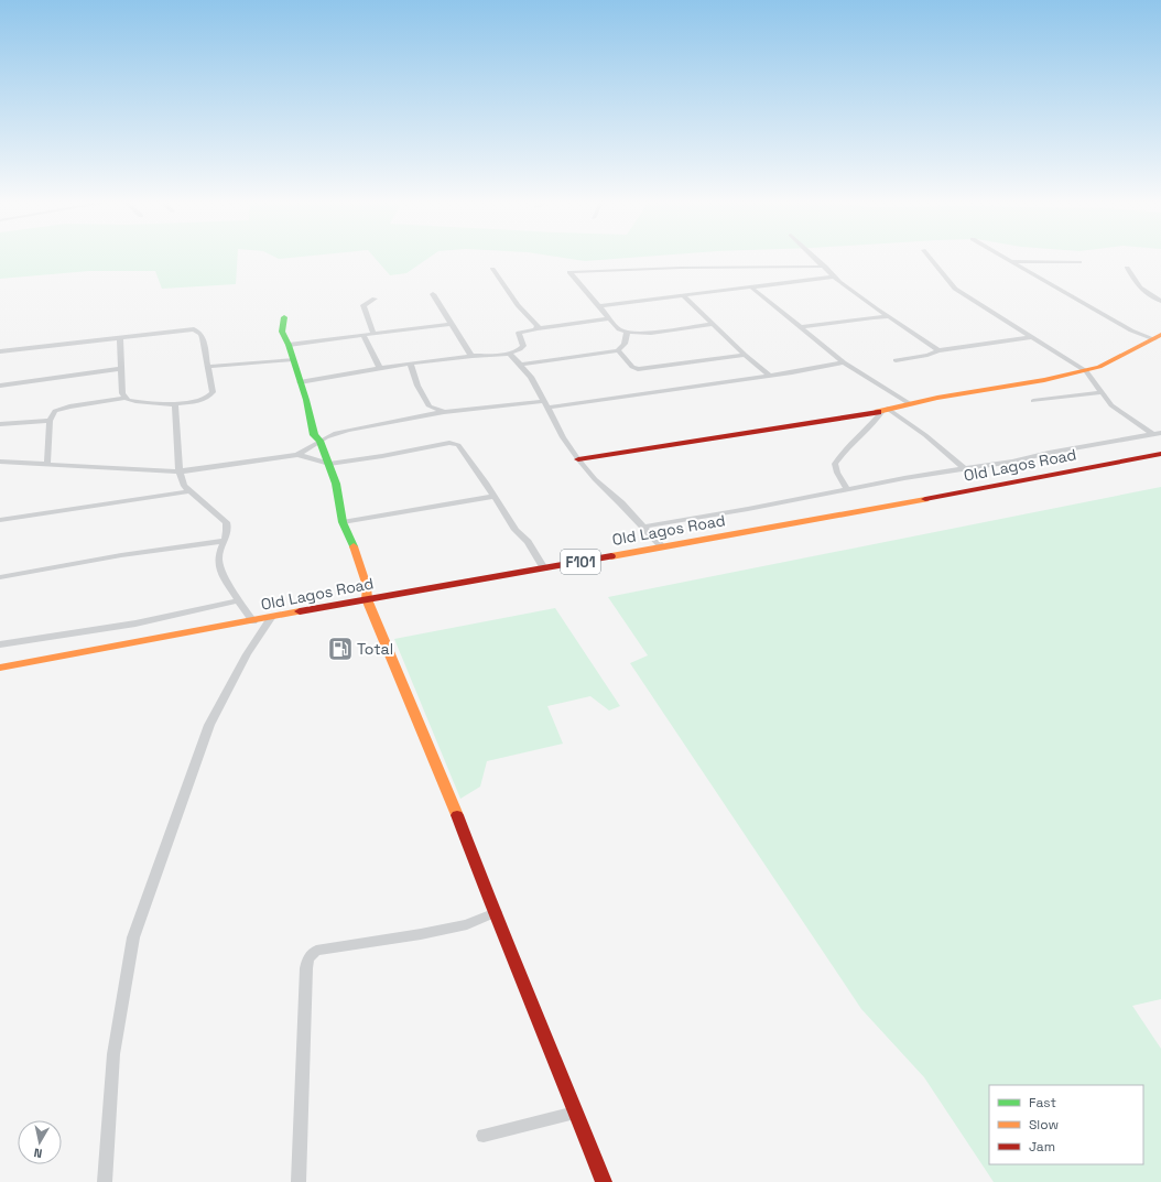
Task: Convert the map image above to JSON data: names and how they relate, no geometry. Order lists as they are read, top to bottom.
{
  "streets": {
    "street": ["Old Lagos Road", "F101"]
  },
  "places": {
    "fuel station": ["Total"]
  },
  "legend": ["Fast", "Slow", "Jam"],
  "north": "bottom"
}
